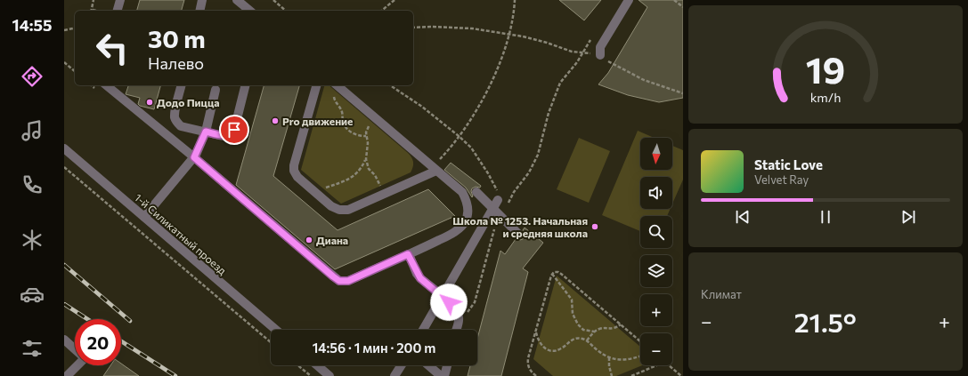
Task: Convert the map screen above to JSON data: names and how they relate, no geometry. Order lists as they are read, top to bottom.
{
  "streets": {
    "street": ["1-й Силикатный проезд"]
  },
  "places": [
    "Додо Пицца",
    "Pro движение",
    "Школа № 1253. Начальная и средняя школа",
    "Диана"
  ],
  "north": "bottom",
  "page": {
    "tabs": "14:55",
    "turn": ["30 m", "Налево"],
    "map_buttons": ["+", "−"],
    "song": ["Static Love", "Velvet Ray"],
    "tile": "Климат",
    "heat": ["−", "21.5°", "+"],
    "limit": "20",
    "trip": "14:56 · 1 мин · 200 m",
    "gauge": ["19", "km/h"]
  }
}
